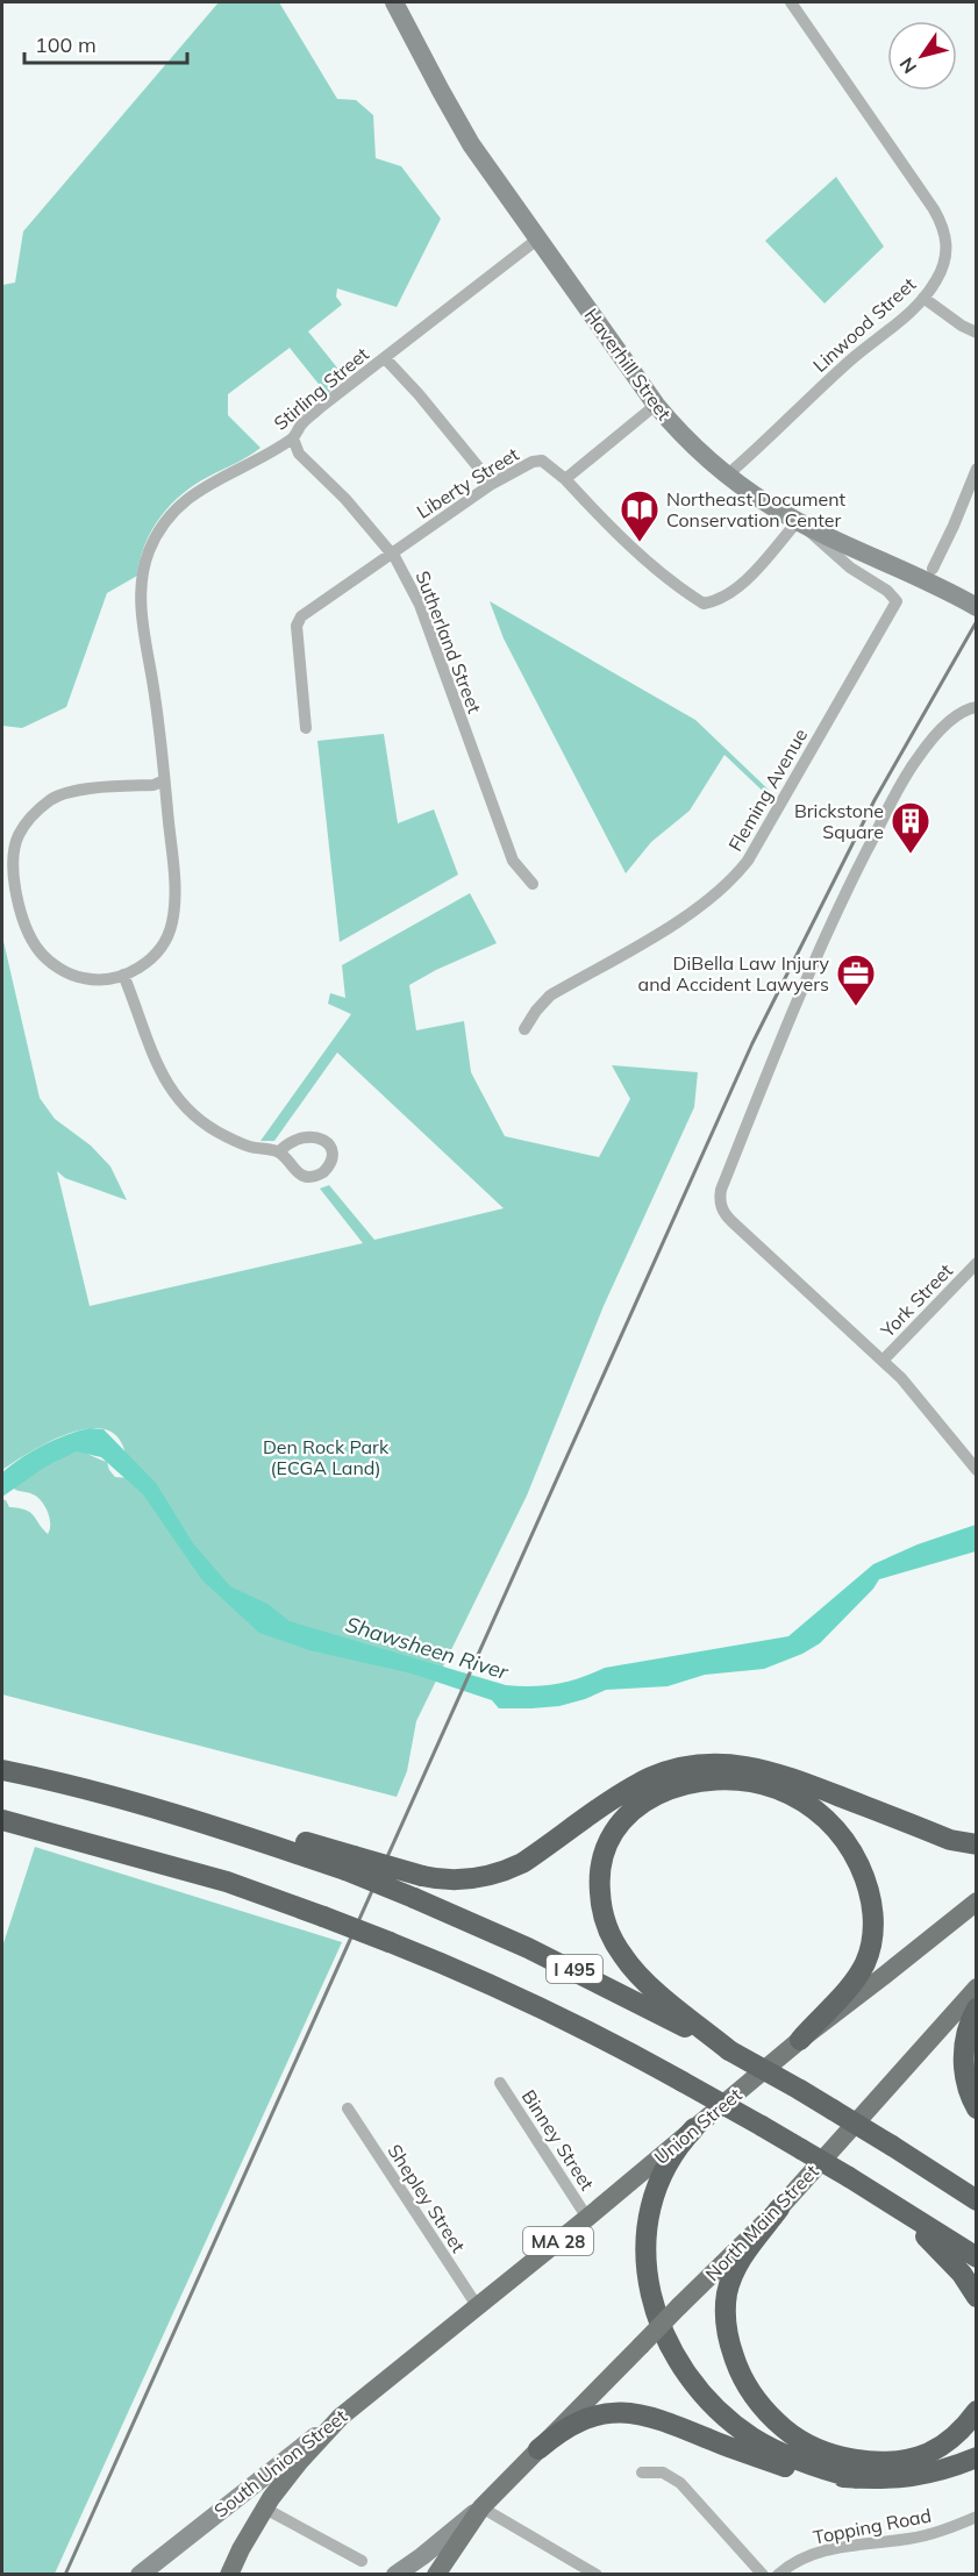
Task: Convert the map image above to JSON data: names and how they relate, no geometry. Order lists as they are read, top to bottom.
{
  "streets": {
    "highway": ["I 495"],
    "main road": [
      "Haverhill Street",
      "Union Street",
      "North Main Street",
      "MA 28",
      "South Union Street"
    ],
    "street": [
      "Linwood Street",
      "Stirling Street",
      "Liberty Street",
      "Sutherland Street",
      "Fleming Avenue",
      "York Street",
      "Binney Street",
      "Shepley Street",
      "Topping Road"
    ]
  },
  "crossings": [
    ["Linwood Street", "Haverhill Street"],
    ["Haverhill Street", "Stirling Street"],
    ["Haverhill Street", "Fleming Avenue"],
    ["Stirling Street", "Sutherland Street"],
    ["Liberty Street", "Sutherland Street"],
    ["Union Street", "Binney Street"],
    ["Union Street", "Shepley Street"],
    ["Union Street", "South Union Street"],
    ["MA 28", "South Union Street"]
  ],
  "water": ["Shawsheen River"],
  "parks": ["Den Rock Park (ECGA Land)"],
  "places": {
    "library": ["Northeast Document Conservation Center"],
    "building": ["Brickstone Square"],
    "office": ["DiBella Law Injury and Accident Lawyers"]
  },
  "scale_bar": "100 m",
  "north": "bottom left"
}
